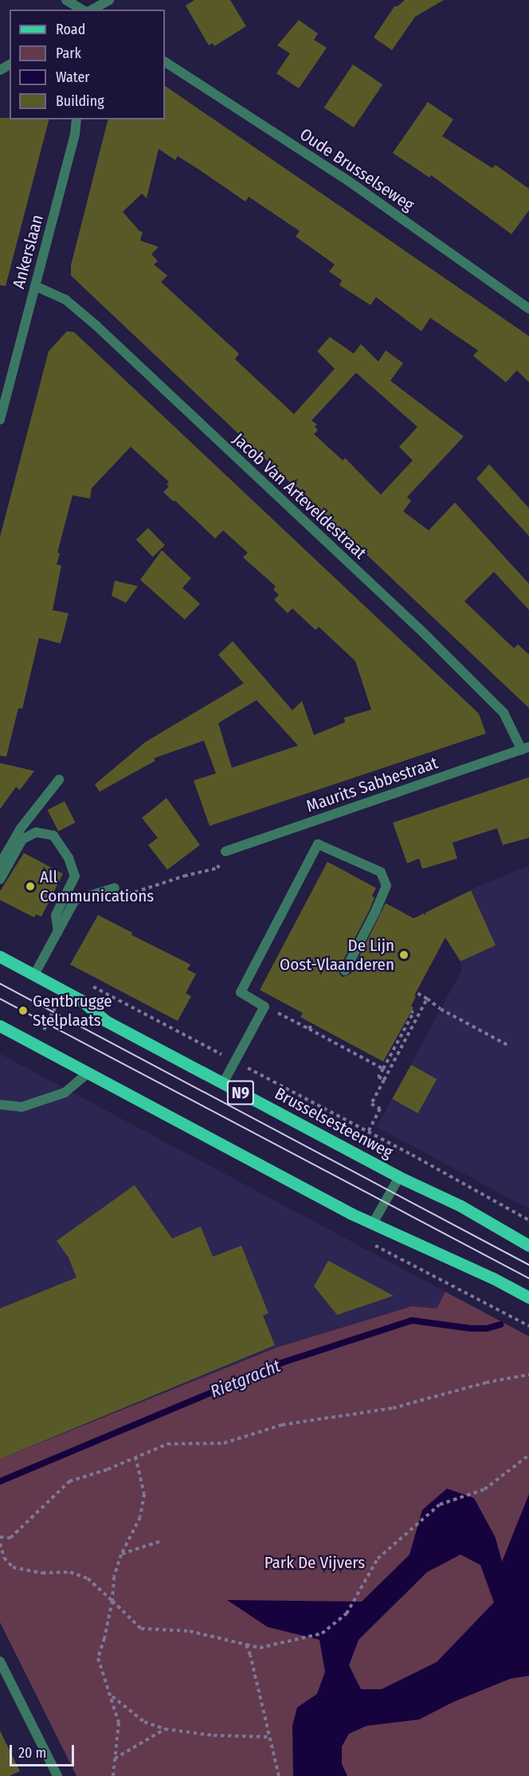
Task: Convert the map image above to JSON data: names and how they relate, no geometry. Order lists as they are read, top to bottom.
{
  "streets": {
    "main road": ["N9", "Brusselsesteenweg"],
    "street": [
      "Oude Brusselseweg",
      "Ankerslaan",
      "Jacob Van Arteveldestraat",
      "Maurits Sabbestraat"
    ]
  },
  "crossings": [
    ["Ankerslaan", "Jacob Van Arteveldestraat"],
    ["Jacob Van Arteveldestraat", "Maurits Sabbestraat"]
  ],
  "water": ["Rietgracht"],
  "parks": ["Park De Vijvers"],
  "places": ["All Communications", "De Lijn Oost-Vlaanderen", "Gentbrugge Stelplaats"],
  "legend": [
    "Road",
    "Park",
    "Water",
    "Building"
  ],
  "scale_bar": "20 m"
}
